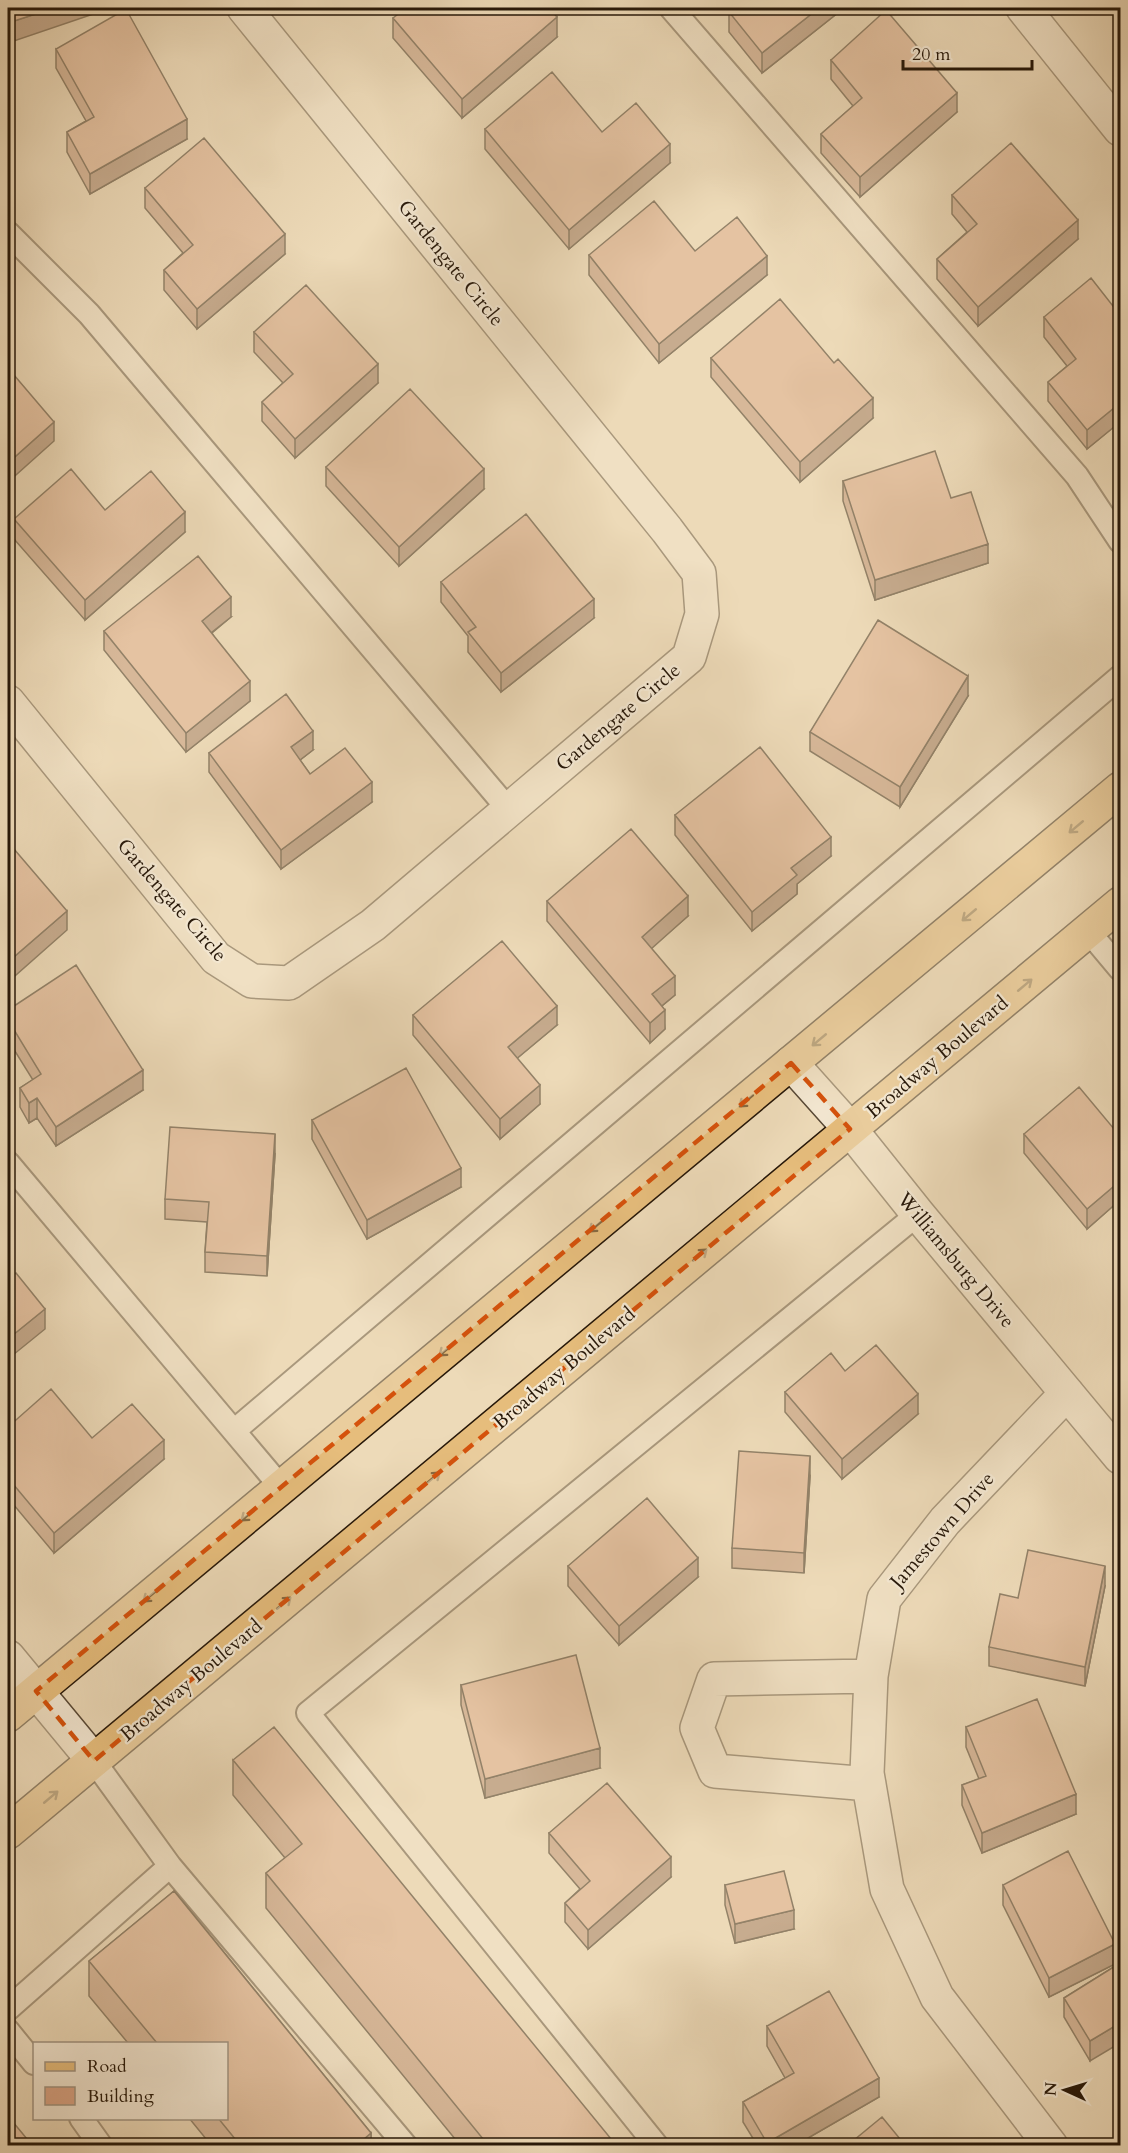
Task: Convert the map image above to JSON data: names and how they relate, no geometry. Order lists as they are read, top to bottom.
{
  "streets": {
    "main road": ["Broadway Boulevard"],
    "street": ["Gardengate Circle", "Williamsburg Drive", "Jamestown Drive"]
  },
  "crossings": [
    ["Broadway Boulevard", "Williamsburg Drive"],
    ["Williamsburg Drive", "Jamestown Drive"]
  ],
  "legend": ["Road", "Building"],
  "scale_bar": "20 m",
  "north": "left"
}
